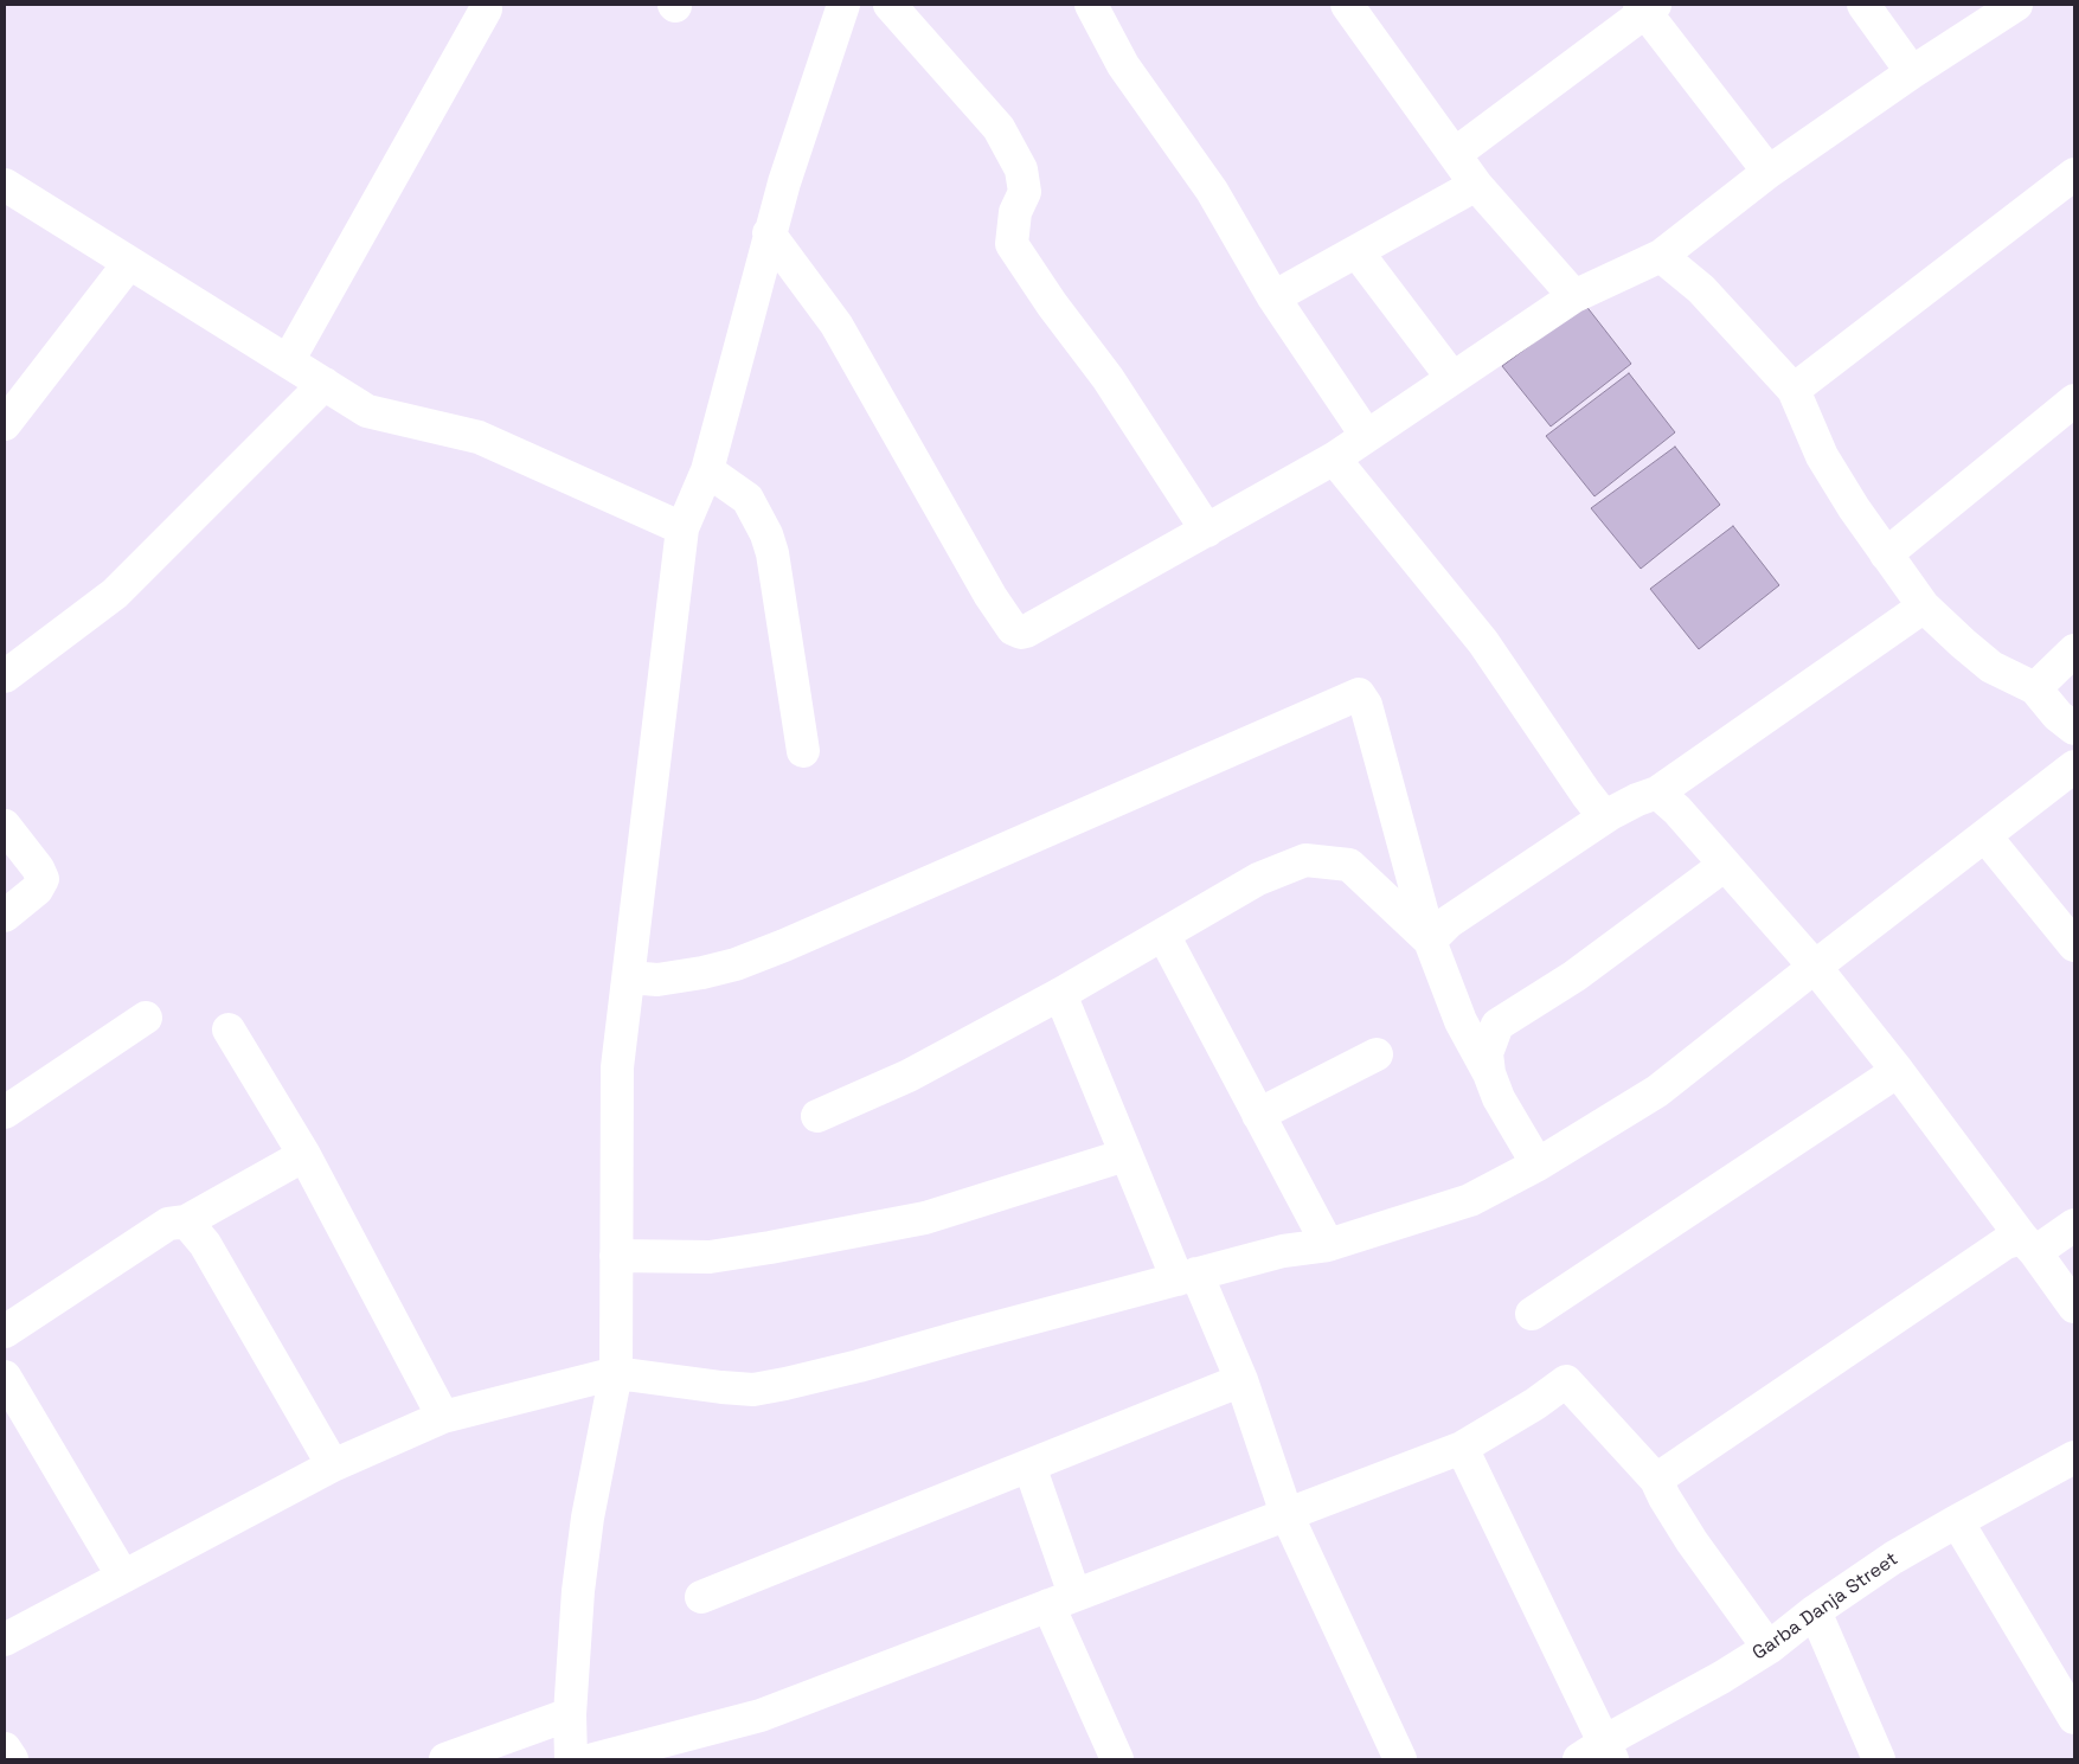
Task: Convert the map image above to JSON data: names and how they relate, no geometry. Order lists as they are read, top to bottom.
{
  "streets": {
    "street": ["Garba Danja Street"]
  }
}
